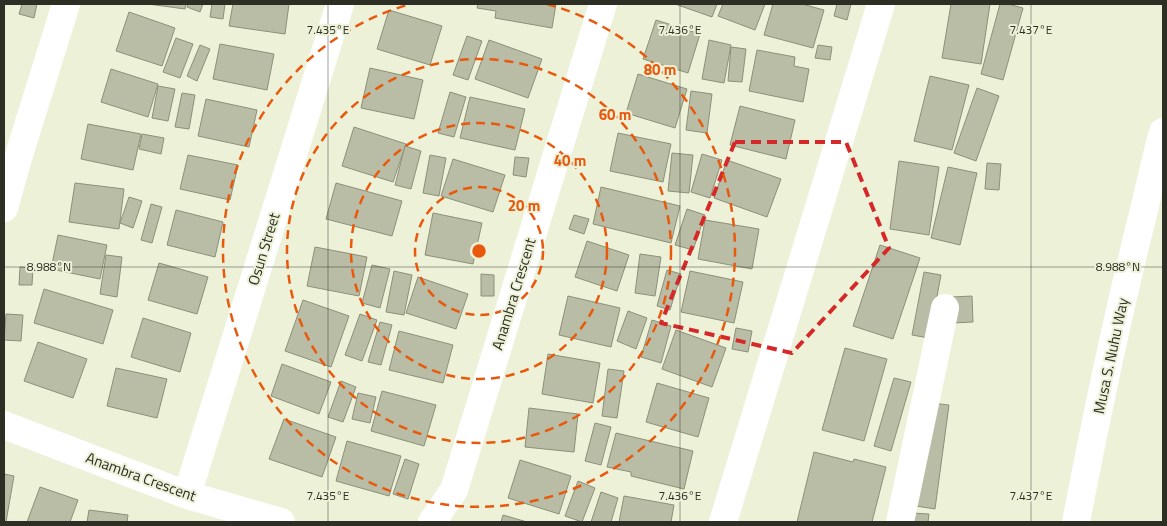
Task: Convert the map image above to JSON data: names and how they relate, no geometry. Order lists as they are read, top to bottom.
{
  "streets": {
    "street": ["Osun Street", "Anambra Crescent", "Musa S. Nuhu Way"]
  },
  "crossings": [
    ["Osun Street", "Anambra Crescent"]
  ],
  "coordinates": [
    "7.435°E",
    "7.436°E",
    "7.437°E",
    "8.988°N"
  ],
  "rings": [
    "80 m",
    "60 m",
    "40 m",
    "20 m"
  ]
}
